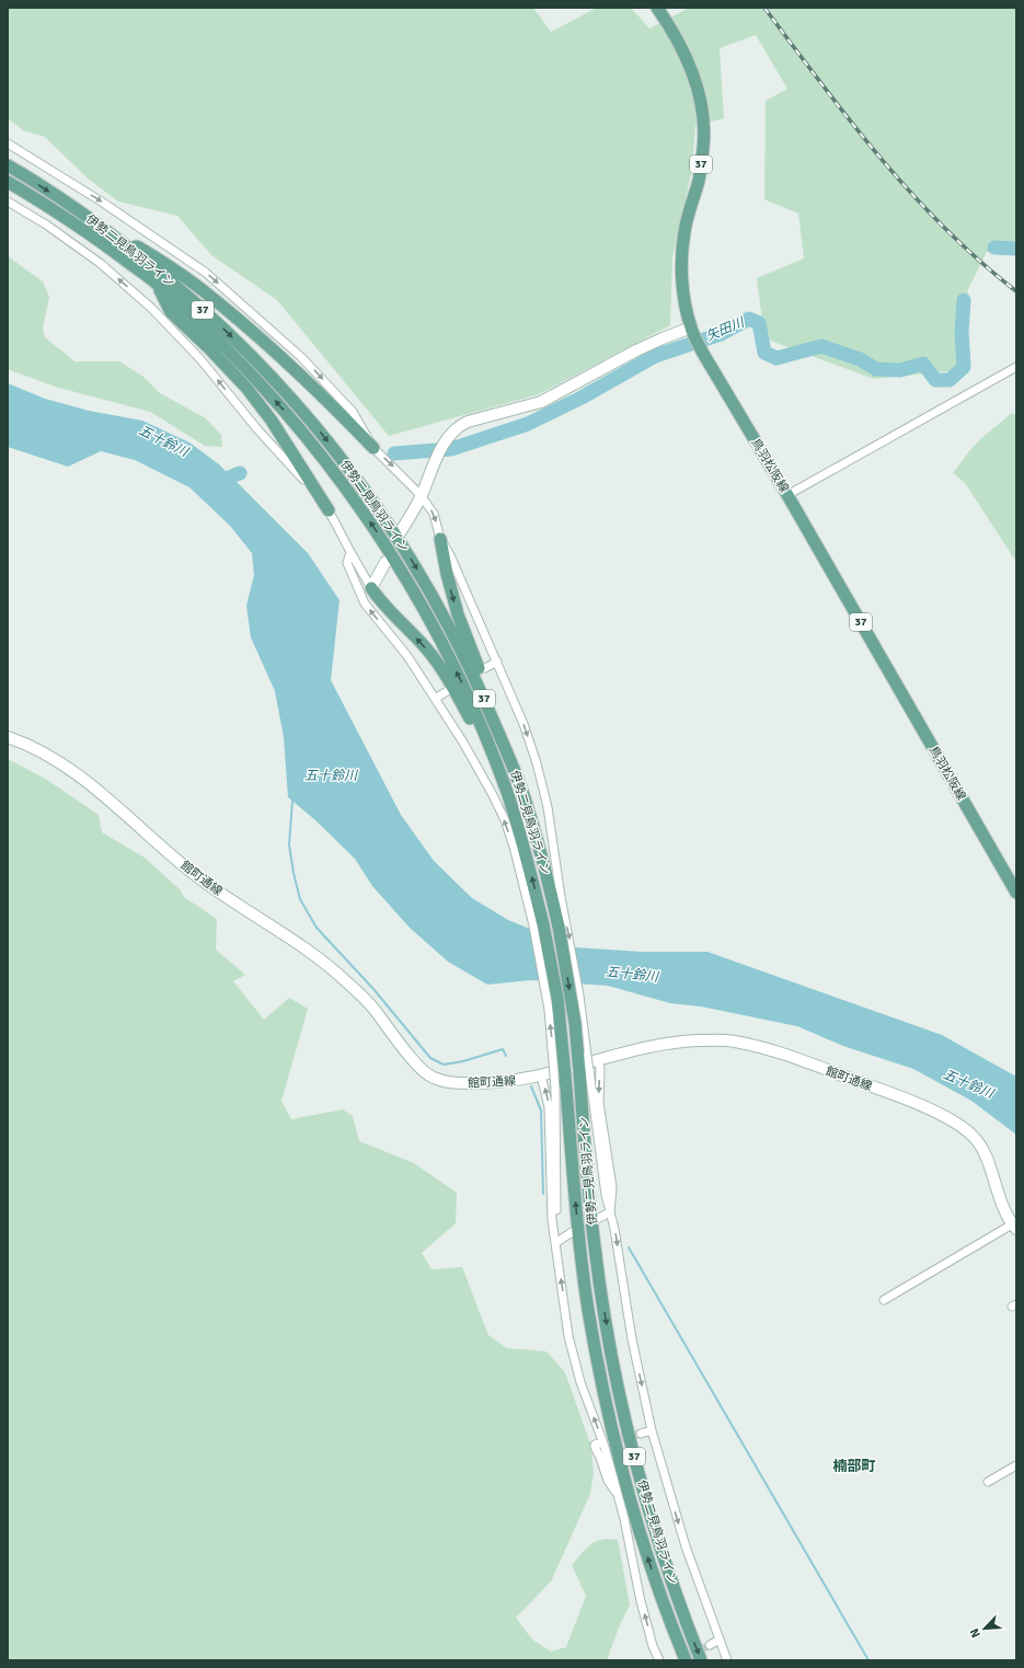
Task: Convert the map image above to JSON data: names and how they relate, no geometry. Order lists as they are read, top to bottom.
{
  "streets": {
    "main road": [
      "37",
      "伊勢二見鳥羽ライン",
      "鳥羽松阪線",
      "館町通線"
    ]
  },
  "districts": ["楠部町"],
  "water": ["矢田川", "五十鈴川"],
  "north": "bottom left"
}
